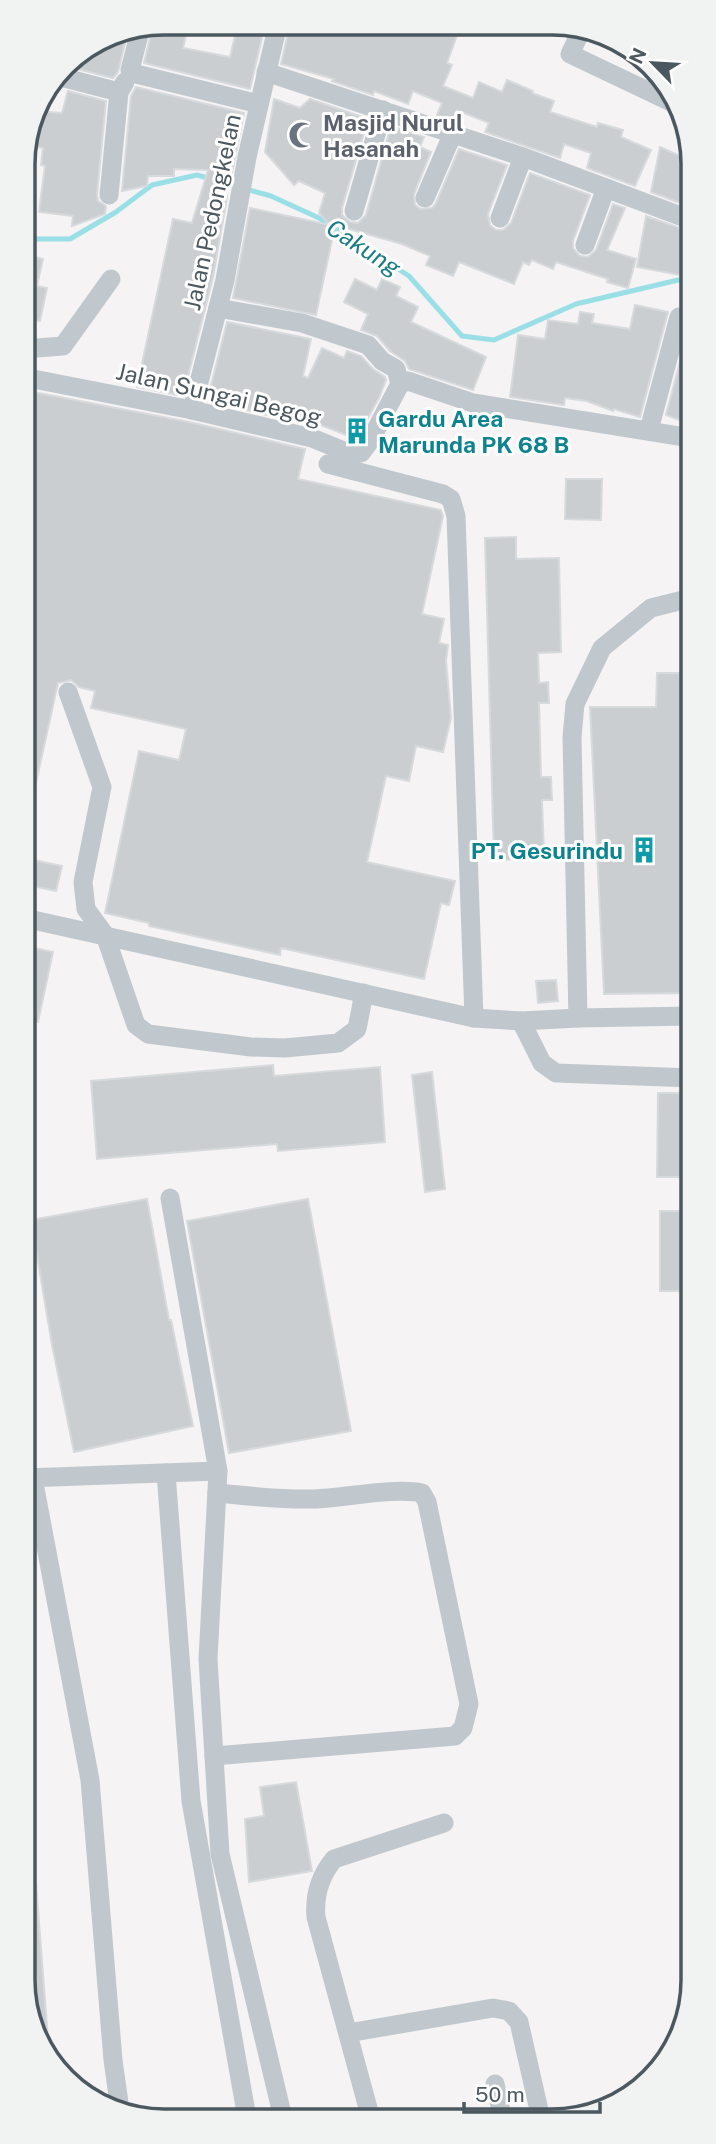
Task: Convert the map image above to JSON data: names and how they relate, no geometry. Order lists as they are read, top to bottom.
{
  "streets": {
    "street": ["Jalan Pedongkelan", "Jalan Sungai Begog"]
  },
  "crossings": [
    ["Jalan Pedongkelan", "Jalan Sungai Begog"]
  ],
  "water": ["Cakung"],
  "places": {
    "mosque": ["Masjid Nurul Hasanah"],
    "building": ["Gardu Area Marunda PK 68 B", "PT. Gesurindu"]
  },
  "scale_bar": "50 m",
  "north": "top left"
}
